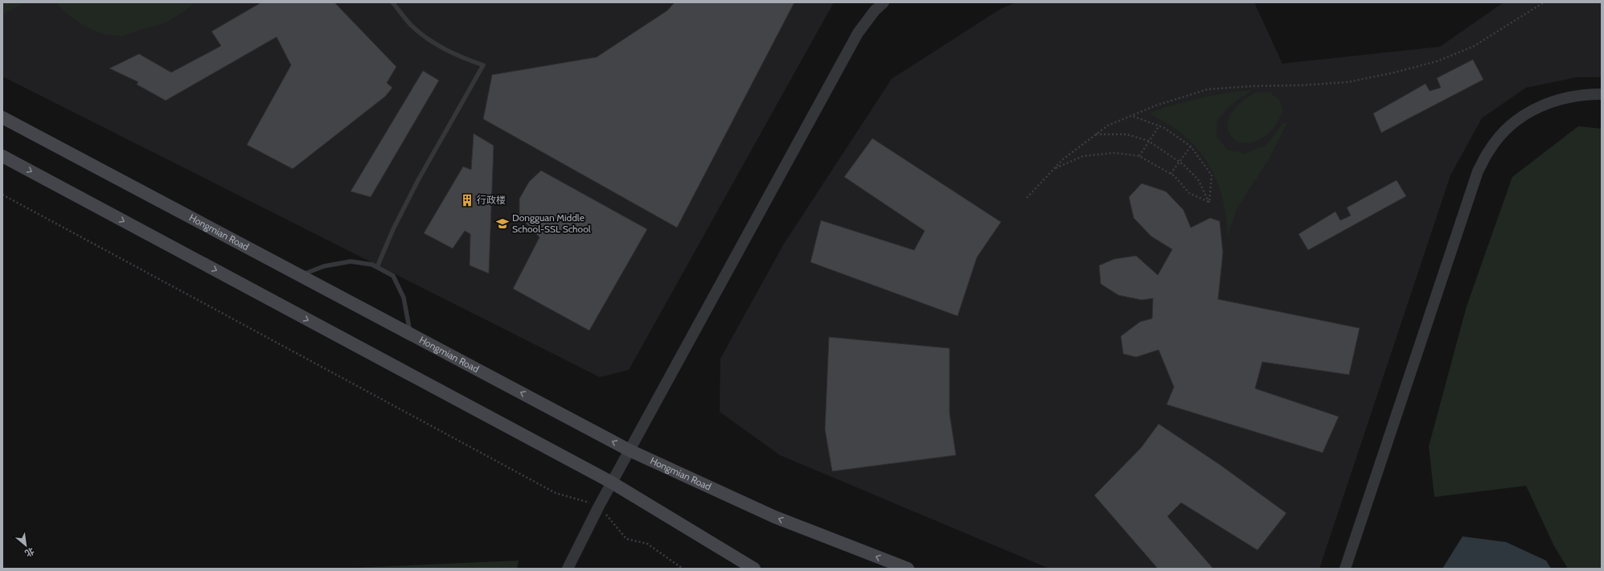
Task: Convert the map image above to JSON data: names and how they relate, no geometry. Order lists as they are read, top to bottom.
{
  "streets": {
    "main road": ["Hongmian Road"]
  },
  "places": {
    "building": ["行政楼"],
    "school or university": ["Dongguan Middle School-SSL School"]
  },
  "north": "bottom right"
}
